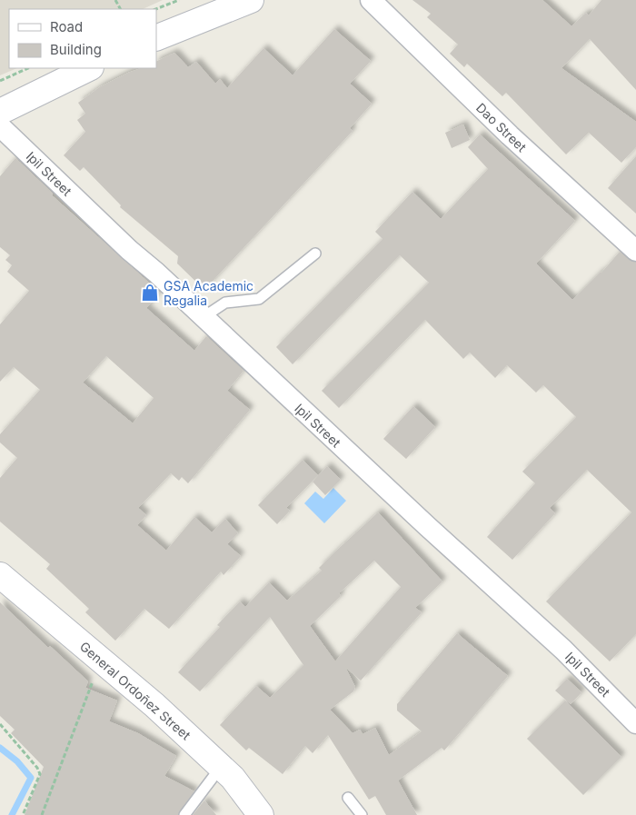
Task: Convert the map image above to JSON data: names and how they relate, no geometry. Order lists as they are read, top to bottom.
{
  "streets": {
    "main road": ["General Ordoñez Street"],
    "street": ["Dao Street", "Ipil Street"]
  },
  "places": {
    "shop": ["GSA Academic Regalia"]
  },
  "legend": ["Road", "Building"]
}
